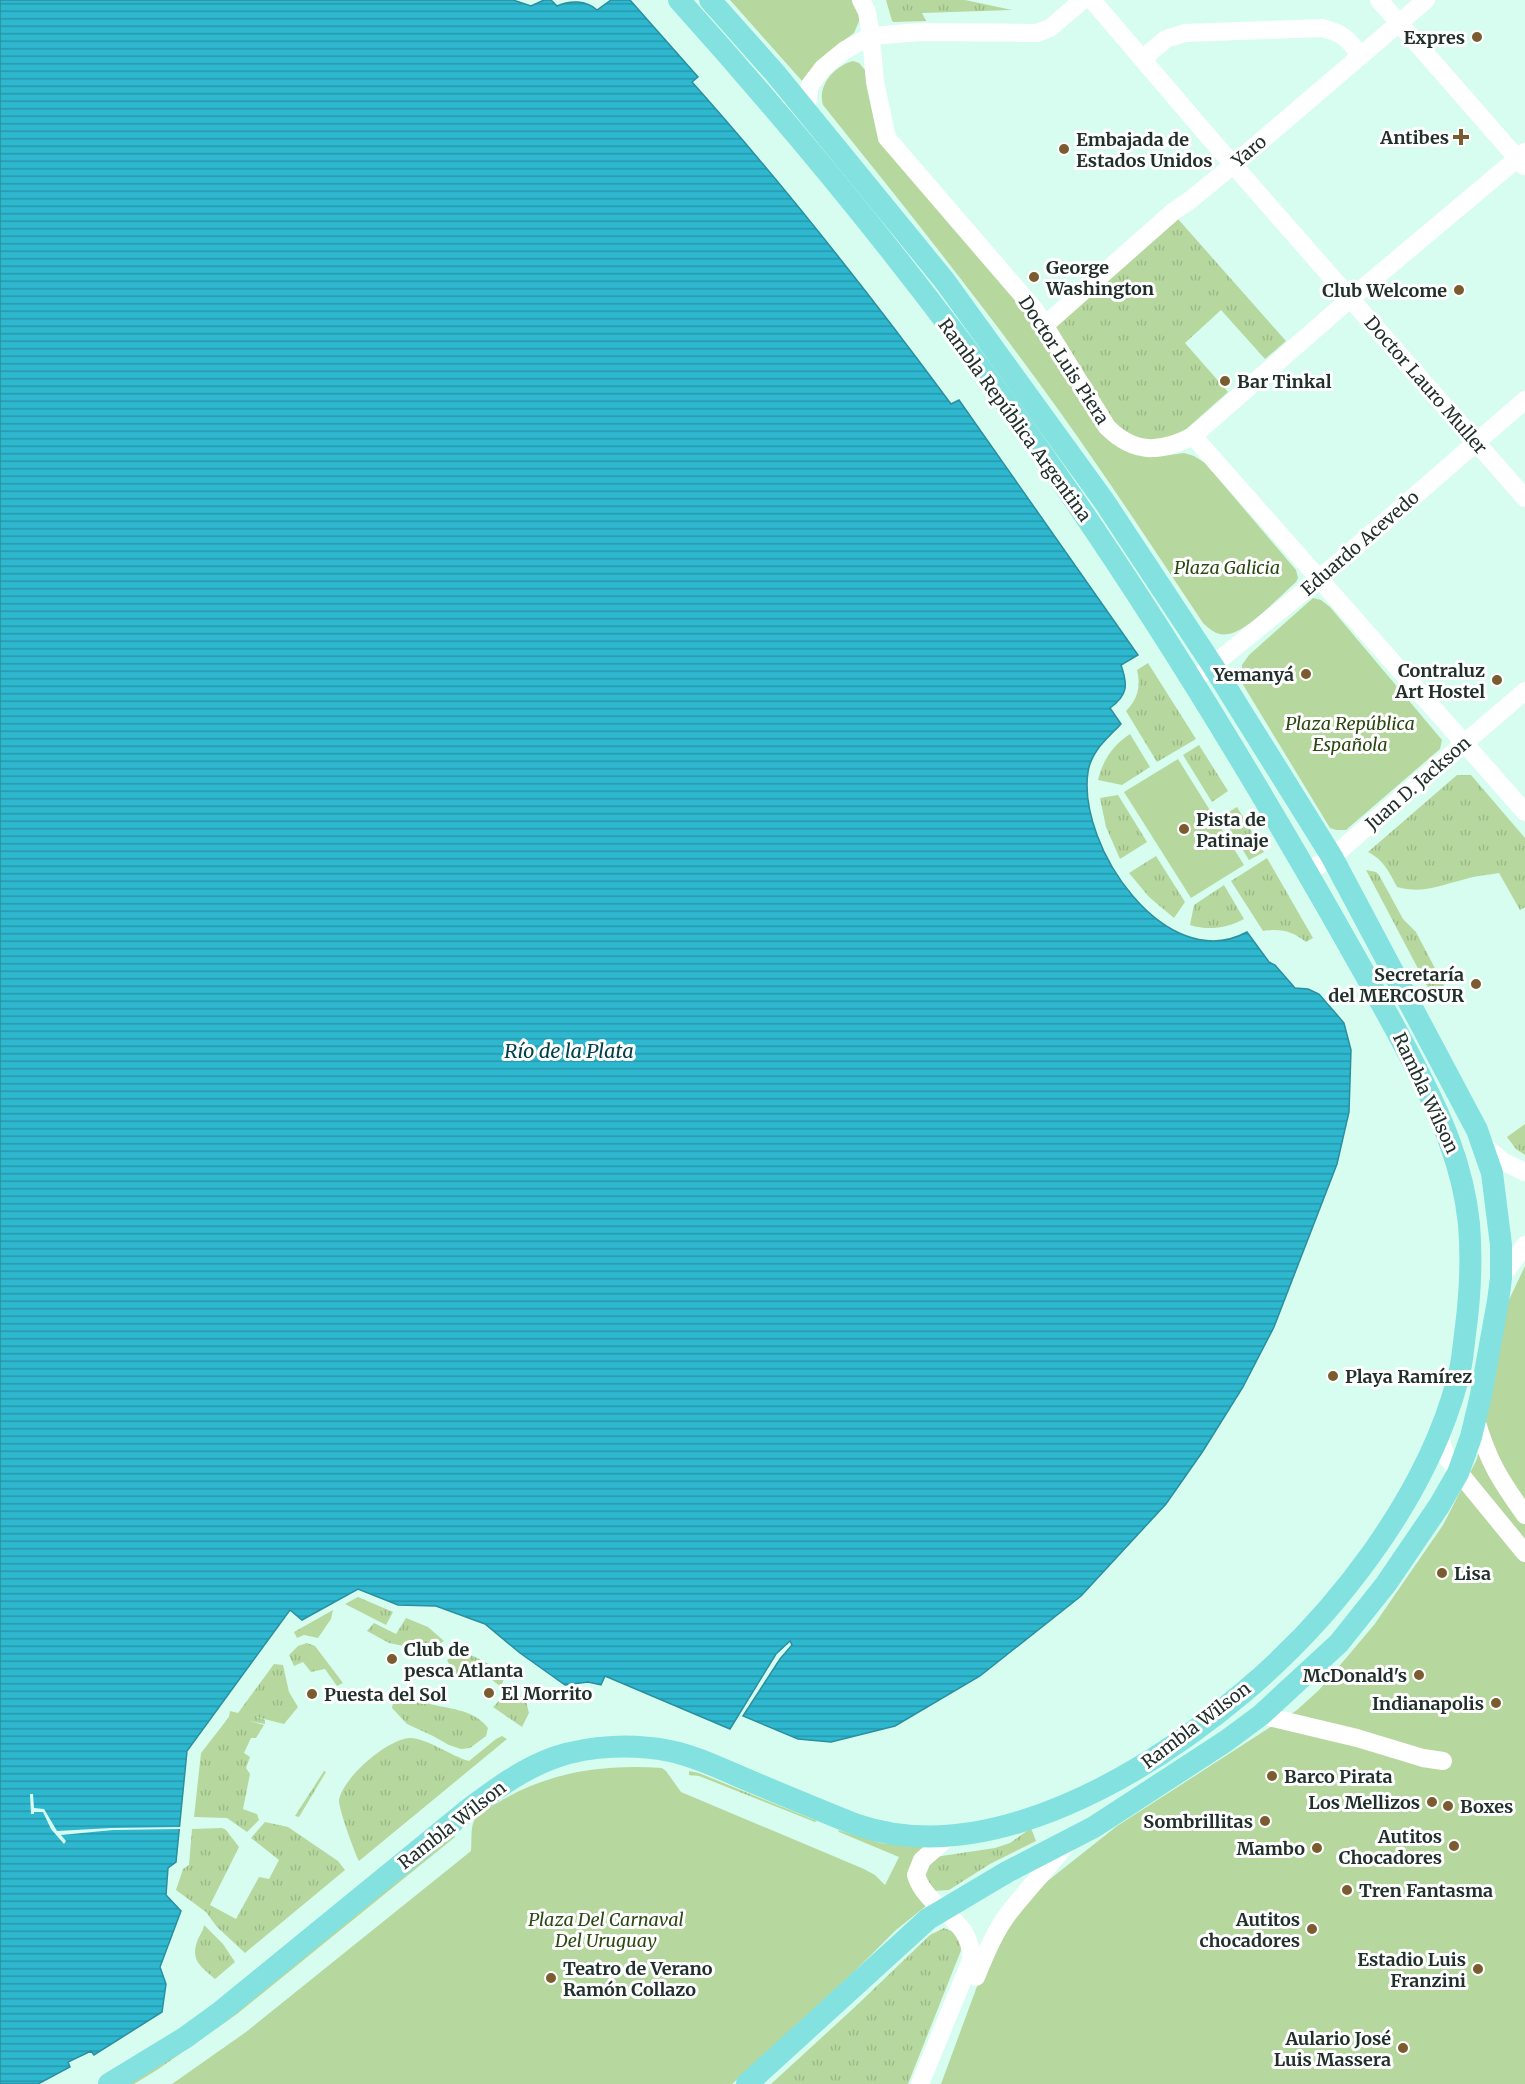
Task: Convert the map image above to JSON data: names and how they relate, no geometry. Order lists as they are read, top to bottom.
{
  "streets": {
    "main road": ["Rambla República Argentina", "Rambla Wilson"],
    "street": [
      "Yaro",
      "Doctor Luis Piera",
      "Doctor Lauro Muller",
      "Eduardo Acevedo",
      "Juan D. Jackson"
    ]
  },
  "crossings": [
    ["Yaro", "Doctor Luis Piera"],
    ["Yaro", "Doctor Lauro Muller"],
    ["Doctor Luis Piera", "Doctor Lauro Muller"],
    ["Doctor Lauro Muller", "Eduardo Acevedo"],
    ["Rambla República Argentina", "Eduardo Acevedo"],
    ["Rambla República Argentina", "Juan D. Jackson"],
    ["Rambla República Argentina", "Rambla Wilson"],
    ["Juan D. Jackson", "Rambla Wilson"]
  ],
  "water": ["Río de la Plata"],
  "parks": ["Plaza Galicia", "Plaza República Española", "Plaza Del Carnaval Del Uruguay"],
  "places": {
    "other": [
      "Expres",
      "Embajada de Estados Unidos",
      "George Washington",
      "Club Welcome",
      "Bar Tinkal",
      "Yemanyá",
      "Contraluz Art Hostel",
      "Pista de Patinaje",
      "Secretaría del MERCOSUR",
      "Playa Ramírez",
      "Lisa",
      "Club de pesca Atlanta",
      "McDonald's",
      "El Morrito",
      "Puesta del Sol",
      "Indianapolis",
      "Barco Pirata",
      "Los Mellizos",
      "Boxes",
      "Sombrillitas",
      "Autitos Chocadores",
      "Mambo",
      "Tren Fantasma",
      "Autitos chocadores",
      "Estadio Luis Franzini",
      "Teatro de Verano Ramón Collazo",
      "Aulario José Luis Massera"
    ],
    "health": ["Antibes"]
  }
}
